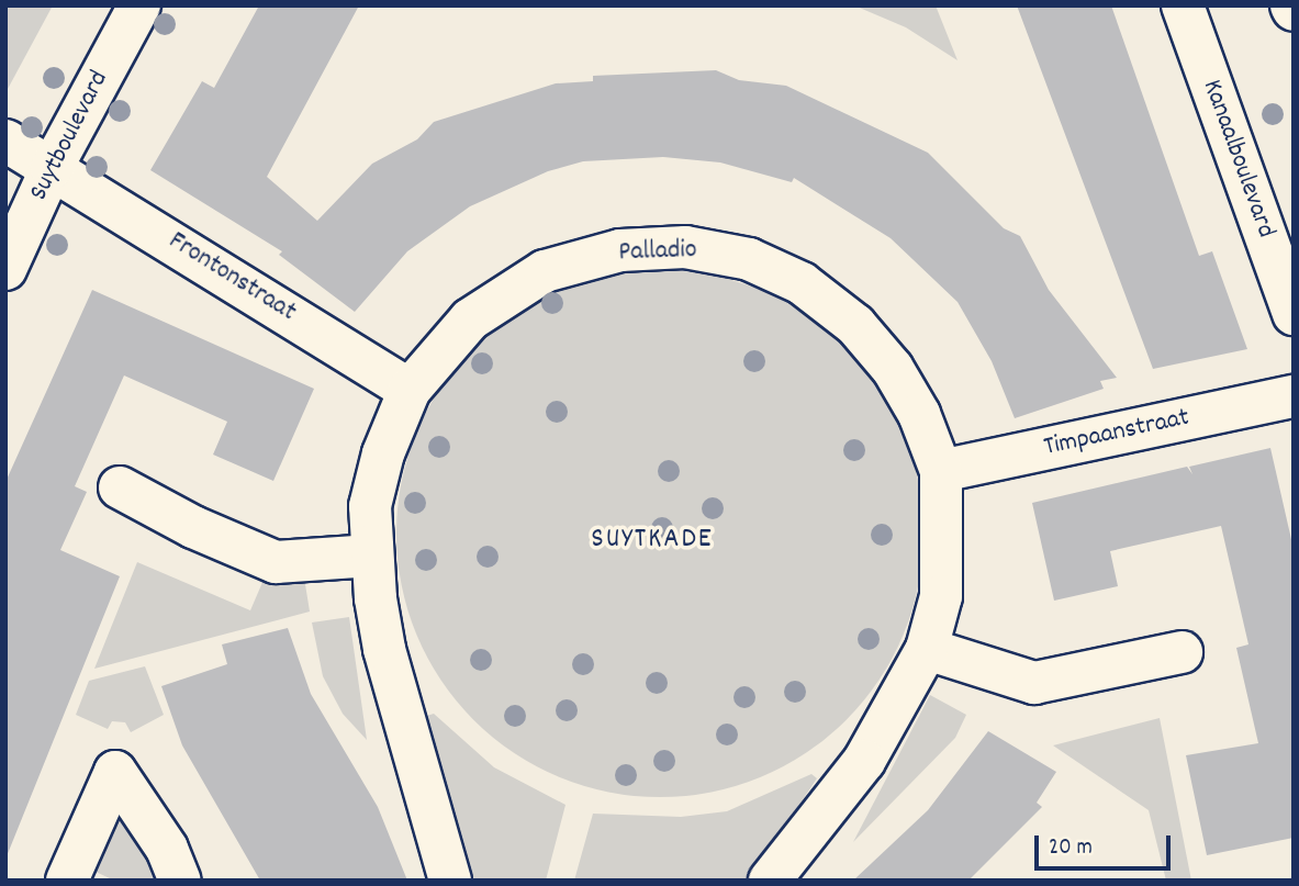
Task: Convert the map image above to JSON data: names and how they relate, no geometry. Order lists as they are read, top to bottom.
{
  "streets": {
    "street": [
      "Suytboulevard",
      "Kanaalboulevard",
      "Palladio",
      "Frontonstraat",
      "Timpaanstraat"
    ]
  },
  "crossings": [
    ["Suytboulevard", "Frontonstraat"],
    ["Palladio", "Frontonstraat"],
    ["Palladio", "Timpaanstraat"]
  ],
  "districts": ["SUYTKADE"],
  "scale_bar": "20 m"
}
